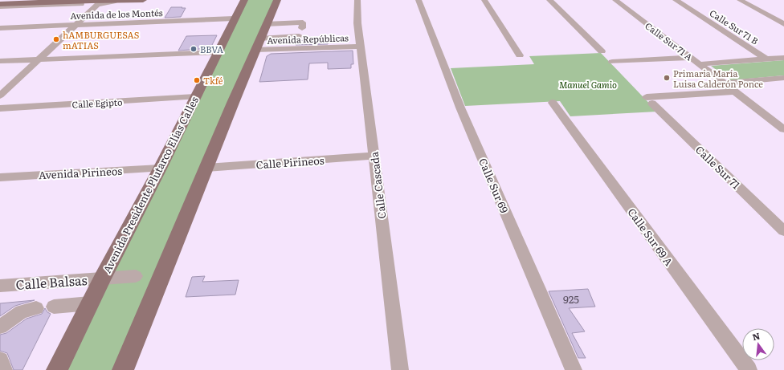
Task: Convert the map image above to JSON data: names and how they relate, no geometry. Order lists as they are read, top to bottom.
{
  "streets": {
    "main road": ["Avenida Presidente Plutarco Elías Calles"],
    "street": [
      "Avenida de los Montés",
      "Calle Sur 71 B",
      "Avenida Repúblicas",
      "Calle Sur 71 A",
      "Calle Egipto",
      "Calle Pirineos",
      "Calle Sur 71",
      "Avenida Pirineos",
      "Calle Cascada",
      "Calle Sur 69",
      "Calle Sur 69 A",
      "Calle Balsas"
    ]
  },
  "crossings": [
    ["Avenida de los Montés", "Avenida Presidente Plutarco Elías Calles"],
    ["Avenida Repúblicas", "Calle Cascada"],
    ["Calle Sur 71 A", "Calle Sur 71"],
    ["Calle Egipto", "Avenida Presidente Plutarco Elías Calles"],
    ["Calle Pirineos", "Calle Cascada"],
    ["Avenida Pirineos", "Avenida Presidente Plutarco Elías Calles"],
    ["Avenida Presidente Plutarco Elías Calles", "Calle Balsas"]
  ],
  "parks": ["Manuel Gamio"],
  "places": [
    "hAMBURGUESAS mATIAS",
    "BBVA",
    "Primaria María Luisa Calderón Ponce",
    "Tkfé"
  ],
  "house_numbers": ["925"],
  "north": "top"
}
